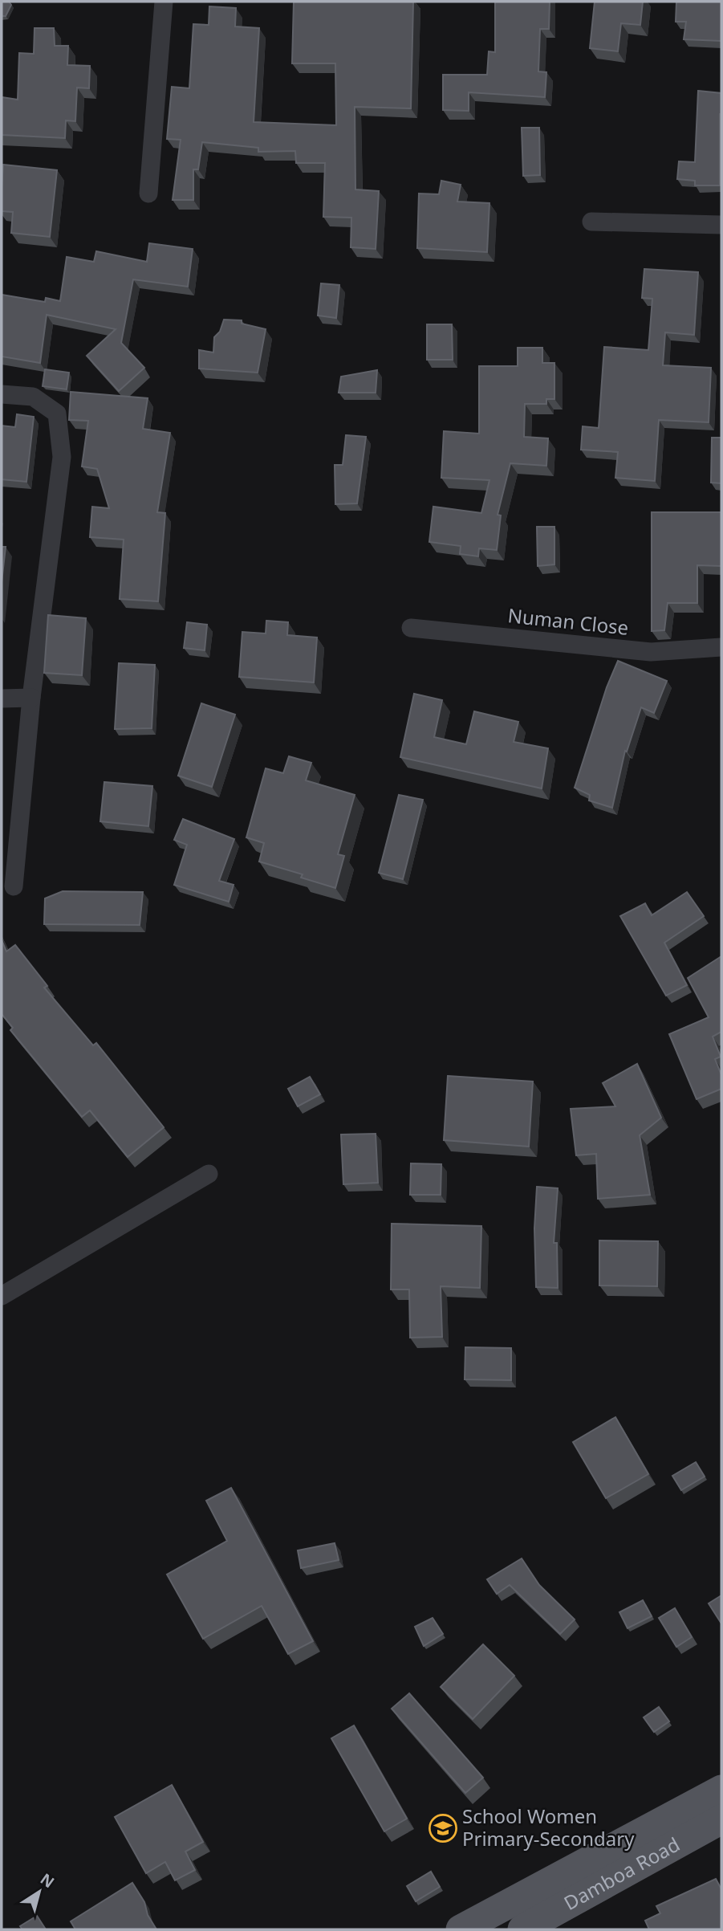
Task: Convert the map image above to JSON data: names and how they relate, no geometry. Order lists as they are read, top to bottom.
{
  "streets": {
    "main road": ["Damboa Road"],
    "street": ["Numan Close"]
  },
  "places": {
    "school or university": ["School Women Primary-Secondary"]
  },
  "north": "top right"
}
